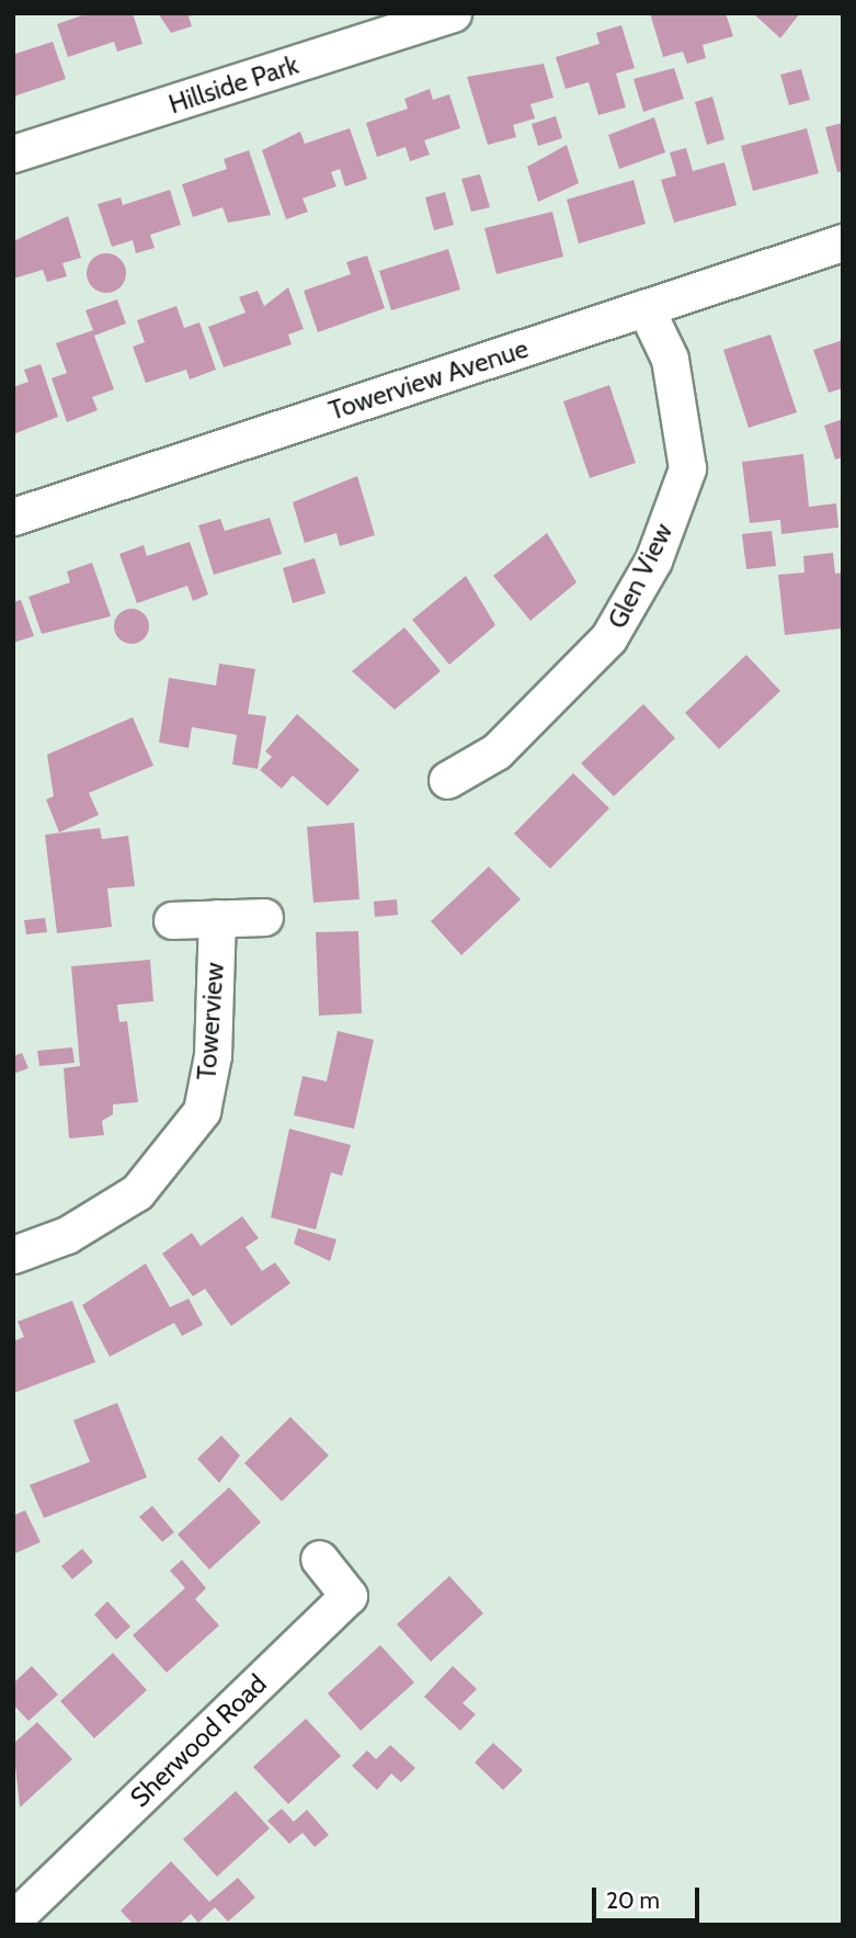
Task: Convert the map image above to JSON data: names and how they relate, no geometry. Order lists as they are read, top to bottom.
{
  "streets": {
    "street": [
      "Hillside Park",
      "Towerview Avenue",
      "Glen View",
      "Towerview",
      "Sherwood Road"
    ]
  },
  "crossings": [
    ["Towerview Avenue", "Glen View"]
  ],
  "scale_bar": "20 m"
}
